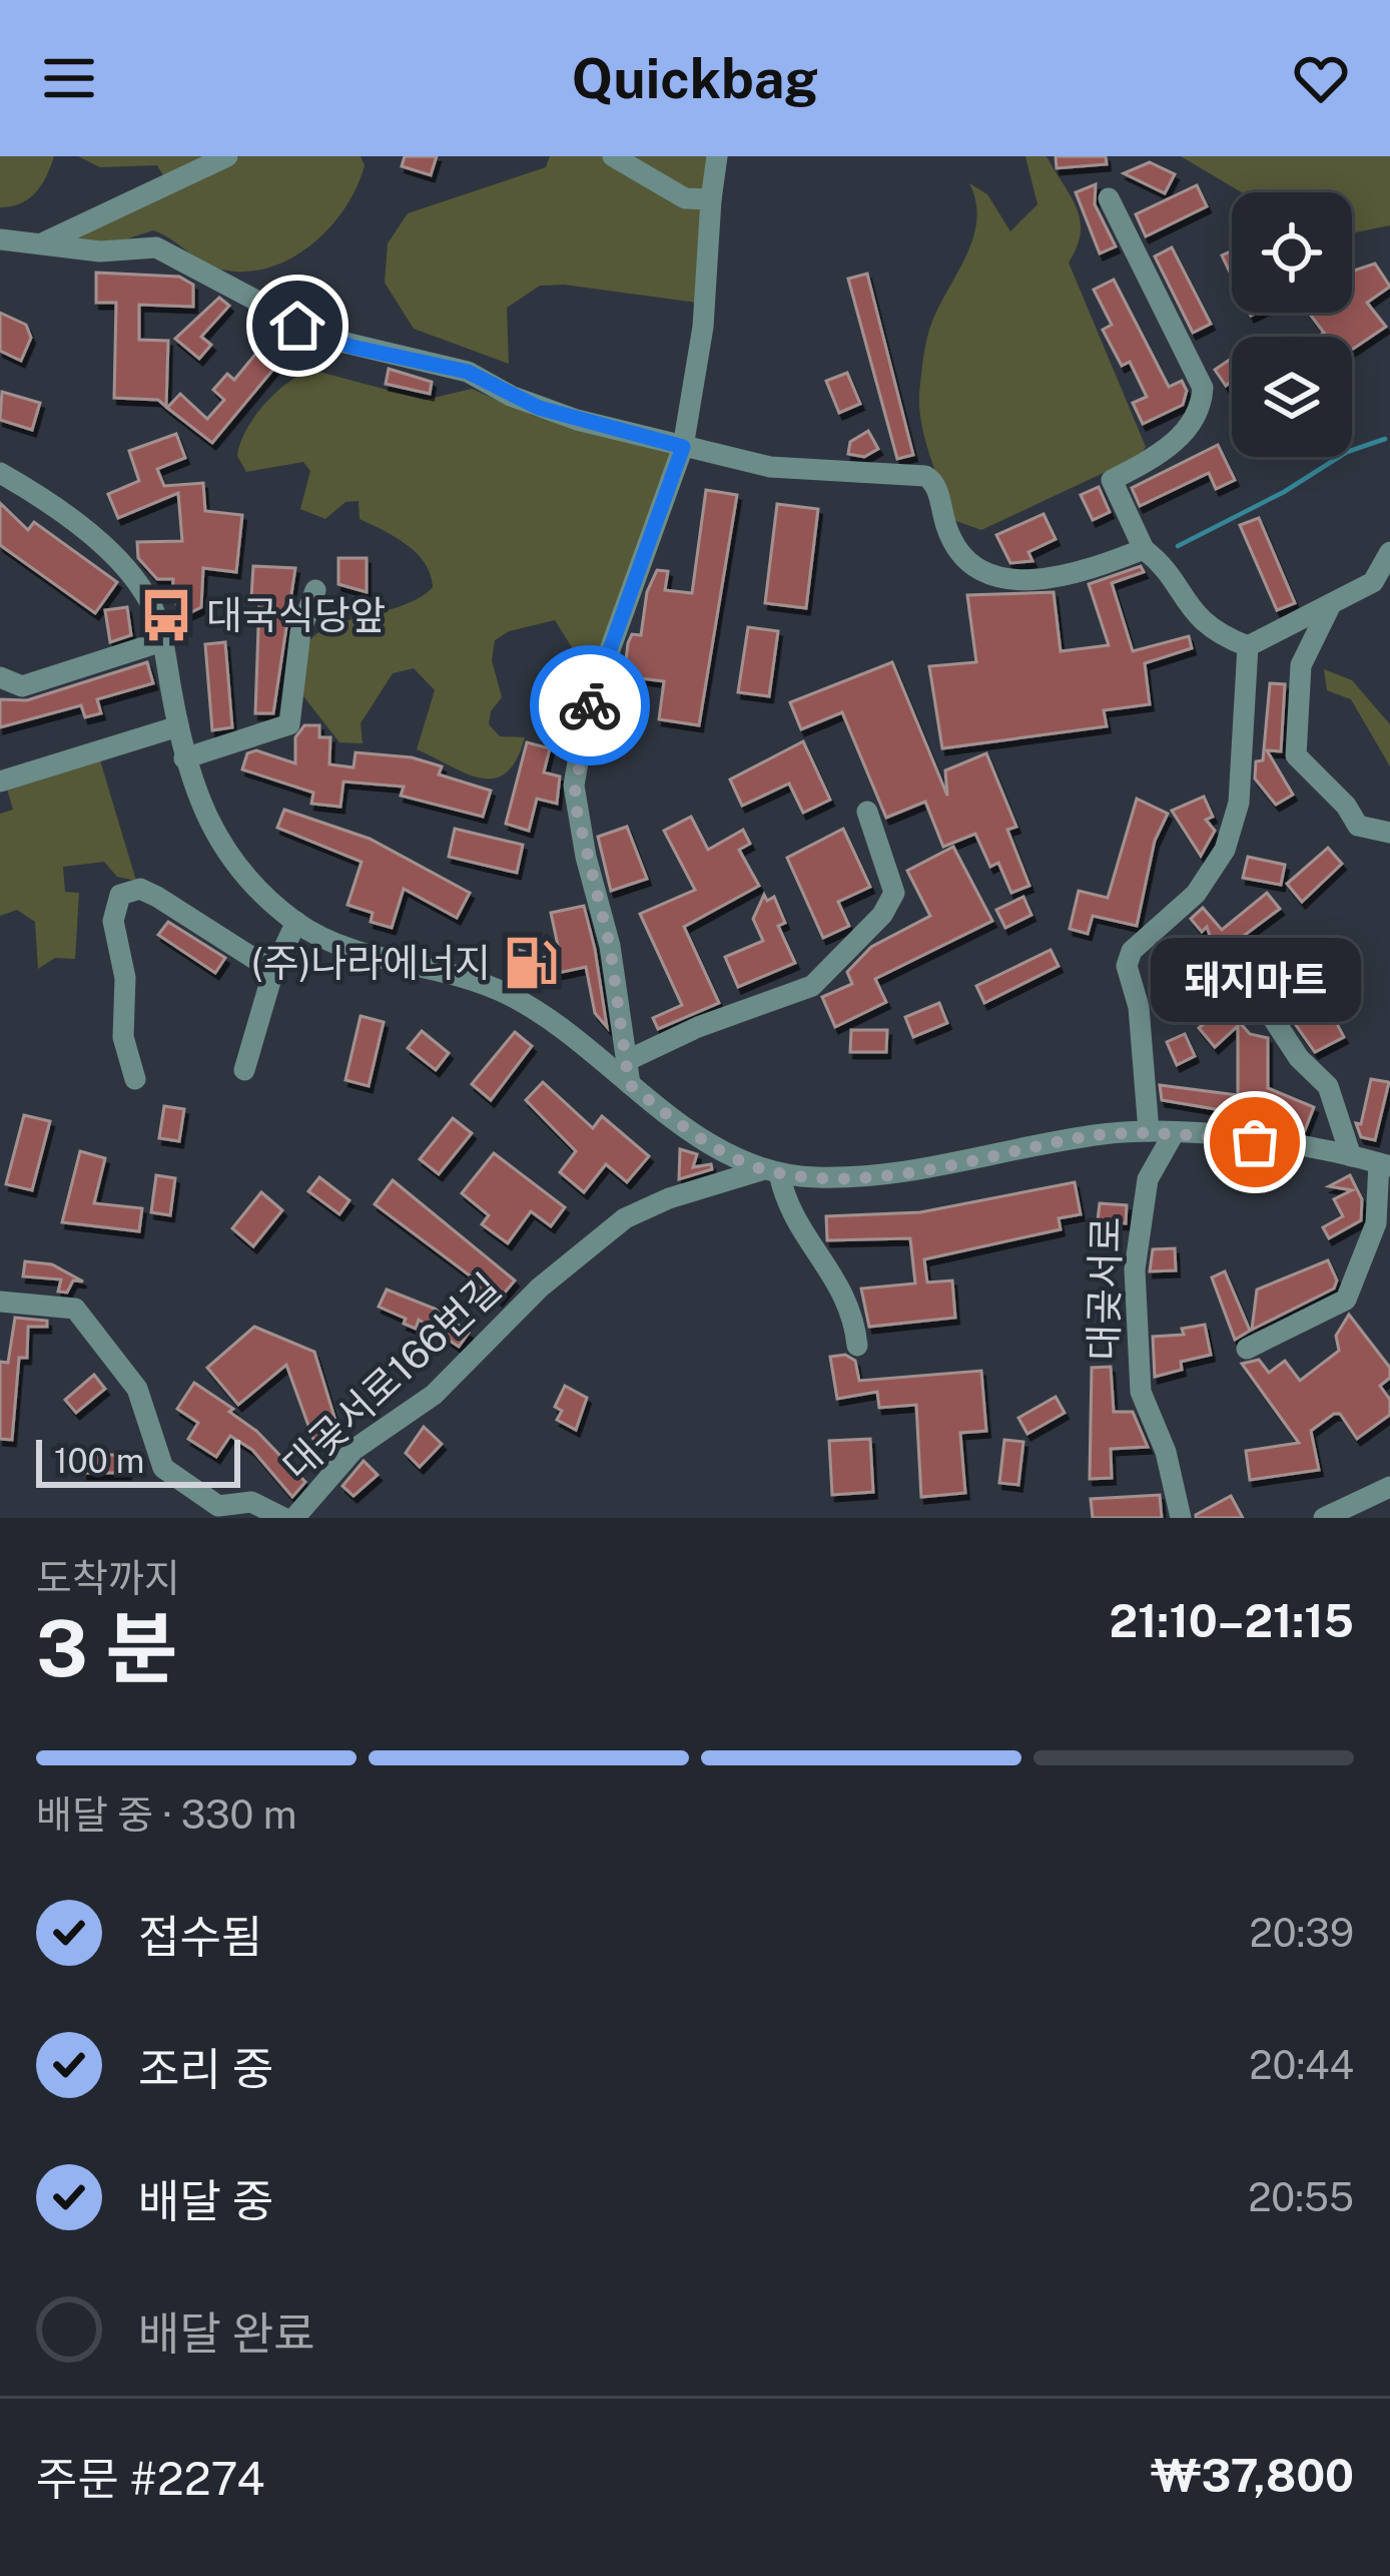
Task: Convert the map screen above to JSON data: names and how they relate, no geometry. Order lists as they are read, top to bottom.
{
  "streets": {
    "street": ["대곶서로", "대곶서로166번길"]
  },
  "places": {
    "bus stop": ["대국식당앞"],
    "fuel station": ["(주)나라에너지"],
    "other": ["돼지마트"]
  },
  "scale_bar": "100 m",
  "page": {
    "header": "Quickbag",
    "bubble": "돼지마트",
    "scale": "100 m",
    "heading": ["3 분", "도착까지", "21:10–21:15"],
    "panel": ["주문 #2274", "₩37,800"],
    "bar": "배달 중 · 330 m",
    "list": [
      ["접수됨", "20:39"],
      ["조리 중", "20:44"],
      ["배달 중", "20:55"],
      "배달 완료"
    ]
  }
}
